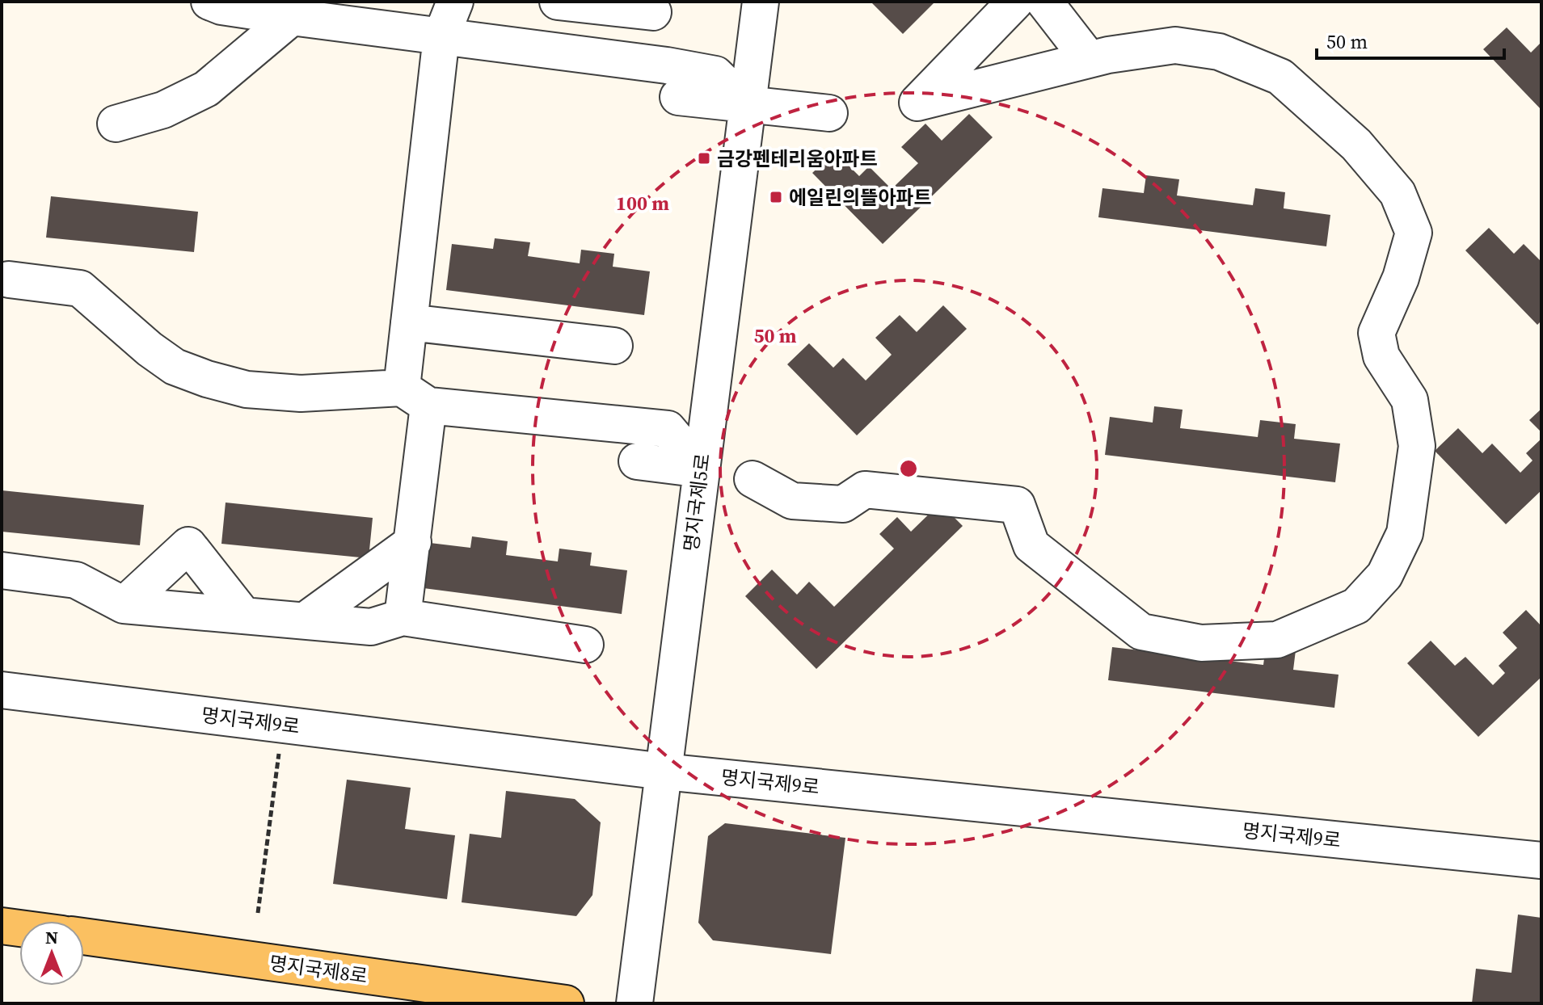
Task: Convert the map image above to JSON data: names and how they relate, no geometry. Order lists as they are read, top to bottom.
{
  "streets": {
    "main road": ["명지국제8로"],
    "street": ["명지국제5로", "명지국제9로"]
  },
  "crossings": [
    ["명지국제5로", "명지국제9로"]
  ],
  "places": {
    "transit": ["금강펜테리움아파트", "에일린의뜰아파트"]
  },
  "scale_bar": "50 m",
  "north": "top",
  "rings": ["100 m", "50 m"]
}
